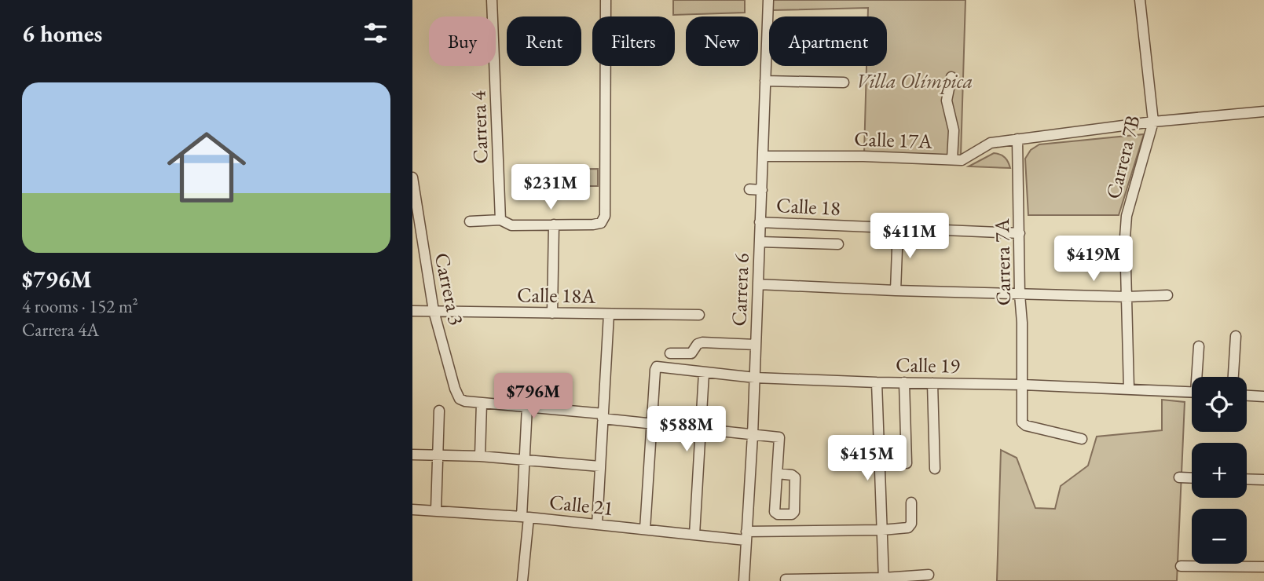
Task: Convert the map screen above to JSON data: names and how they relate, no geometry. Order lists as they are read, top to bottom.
{
  "streets": {
    "street": [
      "Carrera 4",
      "Calle 17A",
      "Carrera 7B",
      "Calle 18",
      "Carrera 7A",
      "Carrera 3",
      "Carrera 6",
      "Calle 18A",
      "Calle 19",
      "Calle 21"
    ]
  },
  "crossings": [
    ["Calle 17A", "Carrera 7B"],
    ["Calle 17A", "Carrera 7A"],
    ["Calle 17A", "Carrera 6"],
    ["Carrera 7B", "Calle 19"],
    ["Calle 18", "Carrera 7A"],
    ["Calle 18", "Carrera 6"],
    ["Carrera 7A", "Calle 19"],
    ["Carrera 3", "Calle 18A"],
    ["Carrera 6", "Calle 19"],
    ["Carrera 6", "Calle 21"]
  ],
  "parks": ["Villa Olímpica"],
  "page": {
    "heading": "6 homes",
    "chip": [
      "Buy",
      "Rent",
      "Filters",
      "New",
      "Apartment"
    ],
    "list": [
      {
        "name": "$796M",
        "note": "4 rooms · 152 m² · Carrera 4A"
      }
    ],
    "price": [
      "$231M",
      "$411M",
      "$419M",
      "$796M",
      "$588M",
      "$415M"
    ],
    "map_buttons": ["+", "−"]
  }
}
